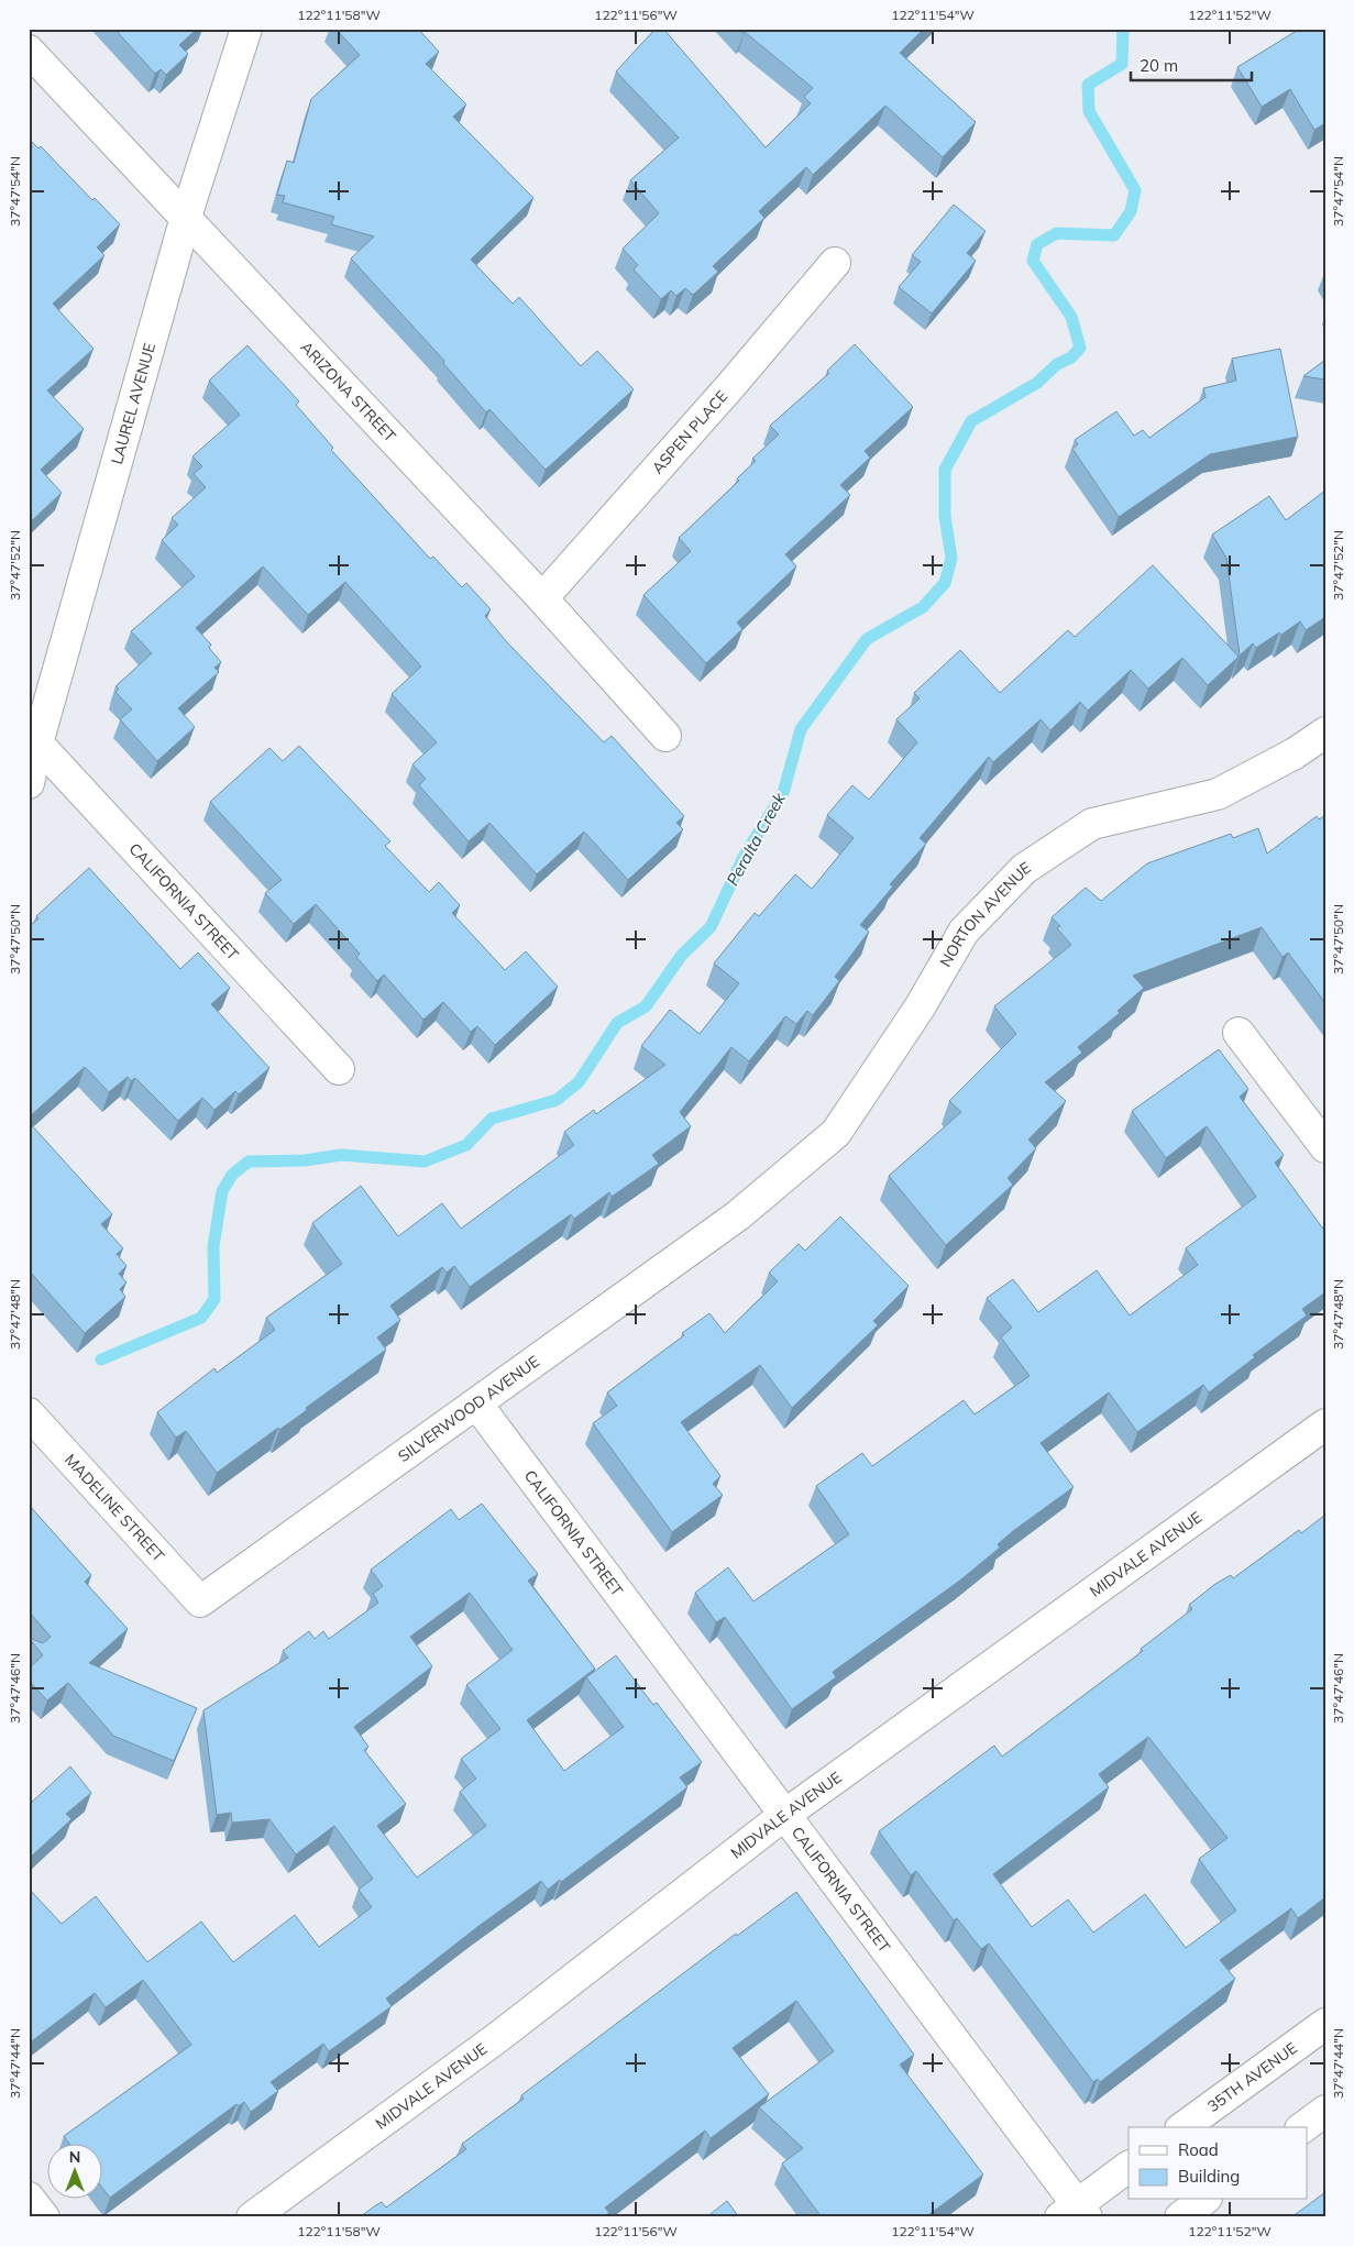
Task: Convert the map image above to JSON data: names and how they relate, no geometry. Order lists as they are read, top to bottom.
{
  "streets": {
    "street": [
      "ARIZONA STREET",
      "LAUREL AVENUE",
      "ASPEN PLACE",
      "CALIFORNIA STREET",
      "NORTON AVENUE",
      "SILVERWOOD AVENUE",
      "MADELINE STREET",
      "MIDVALE AVENUE",
      "35TH AVENUE"
    ]
  },
  "crossings": [
    ["ARIZONA STREET", "LAUREL AVENUE"],
    ["ARIZONA STREET", "ASPEN PLACE"],
    ["LAUREL AVENUE", "CALIFORNIA STREET"],
    ["CALIFORNIA STREET", "SILVERWOOD AVENUE"],
    ["CALIFORNIA STREET", "MIDVALE AVENUE"],
    ["NORTON AVENUE", "SILVERWOOD AVENUE"],
    ["SILVERWOOD AVENUE", "MADELINE STREET"]
  ],
  "water": ["Peralta Creek"],
  "legend": ["Road", "Building"],
  "scale_bar": "20 m",
  "north": "top",
  "coordinates": [
    "122°11'58\"W",
    "122°11'56\"W",
    "122°11'54\"W",
    "122°11'52\"W",
    "37°47'54\"N",
    "37°47'52\"N",
    "37°47'50\"N",
    "37°47'48\"N",
    "37°47'46\"N",
    "37°47'44\"N"
  ]
}
